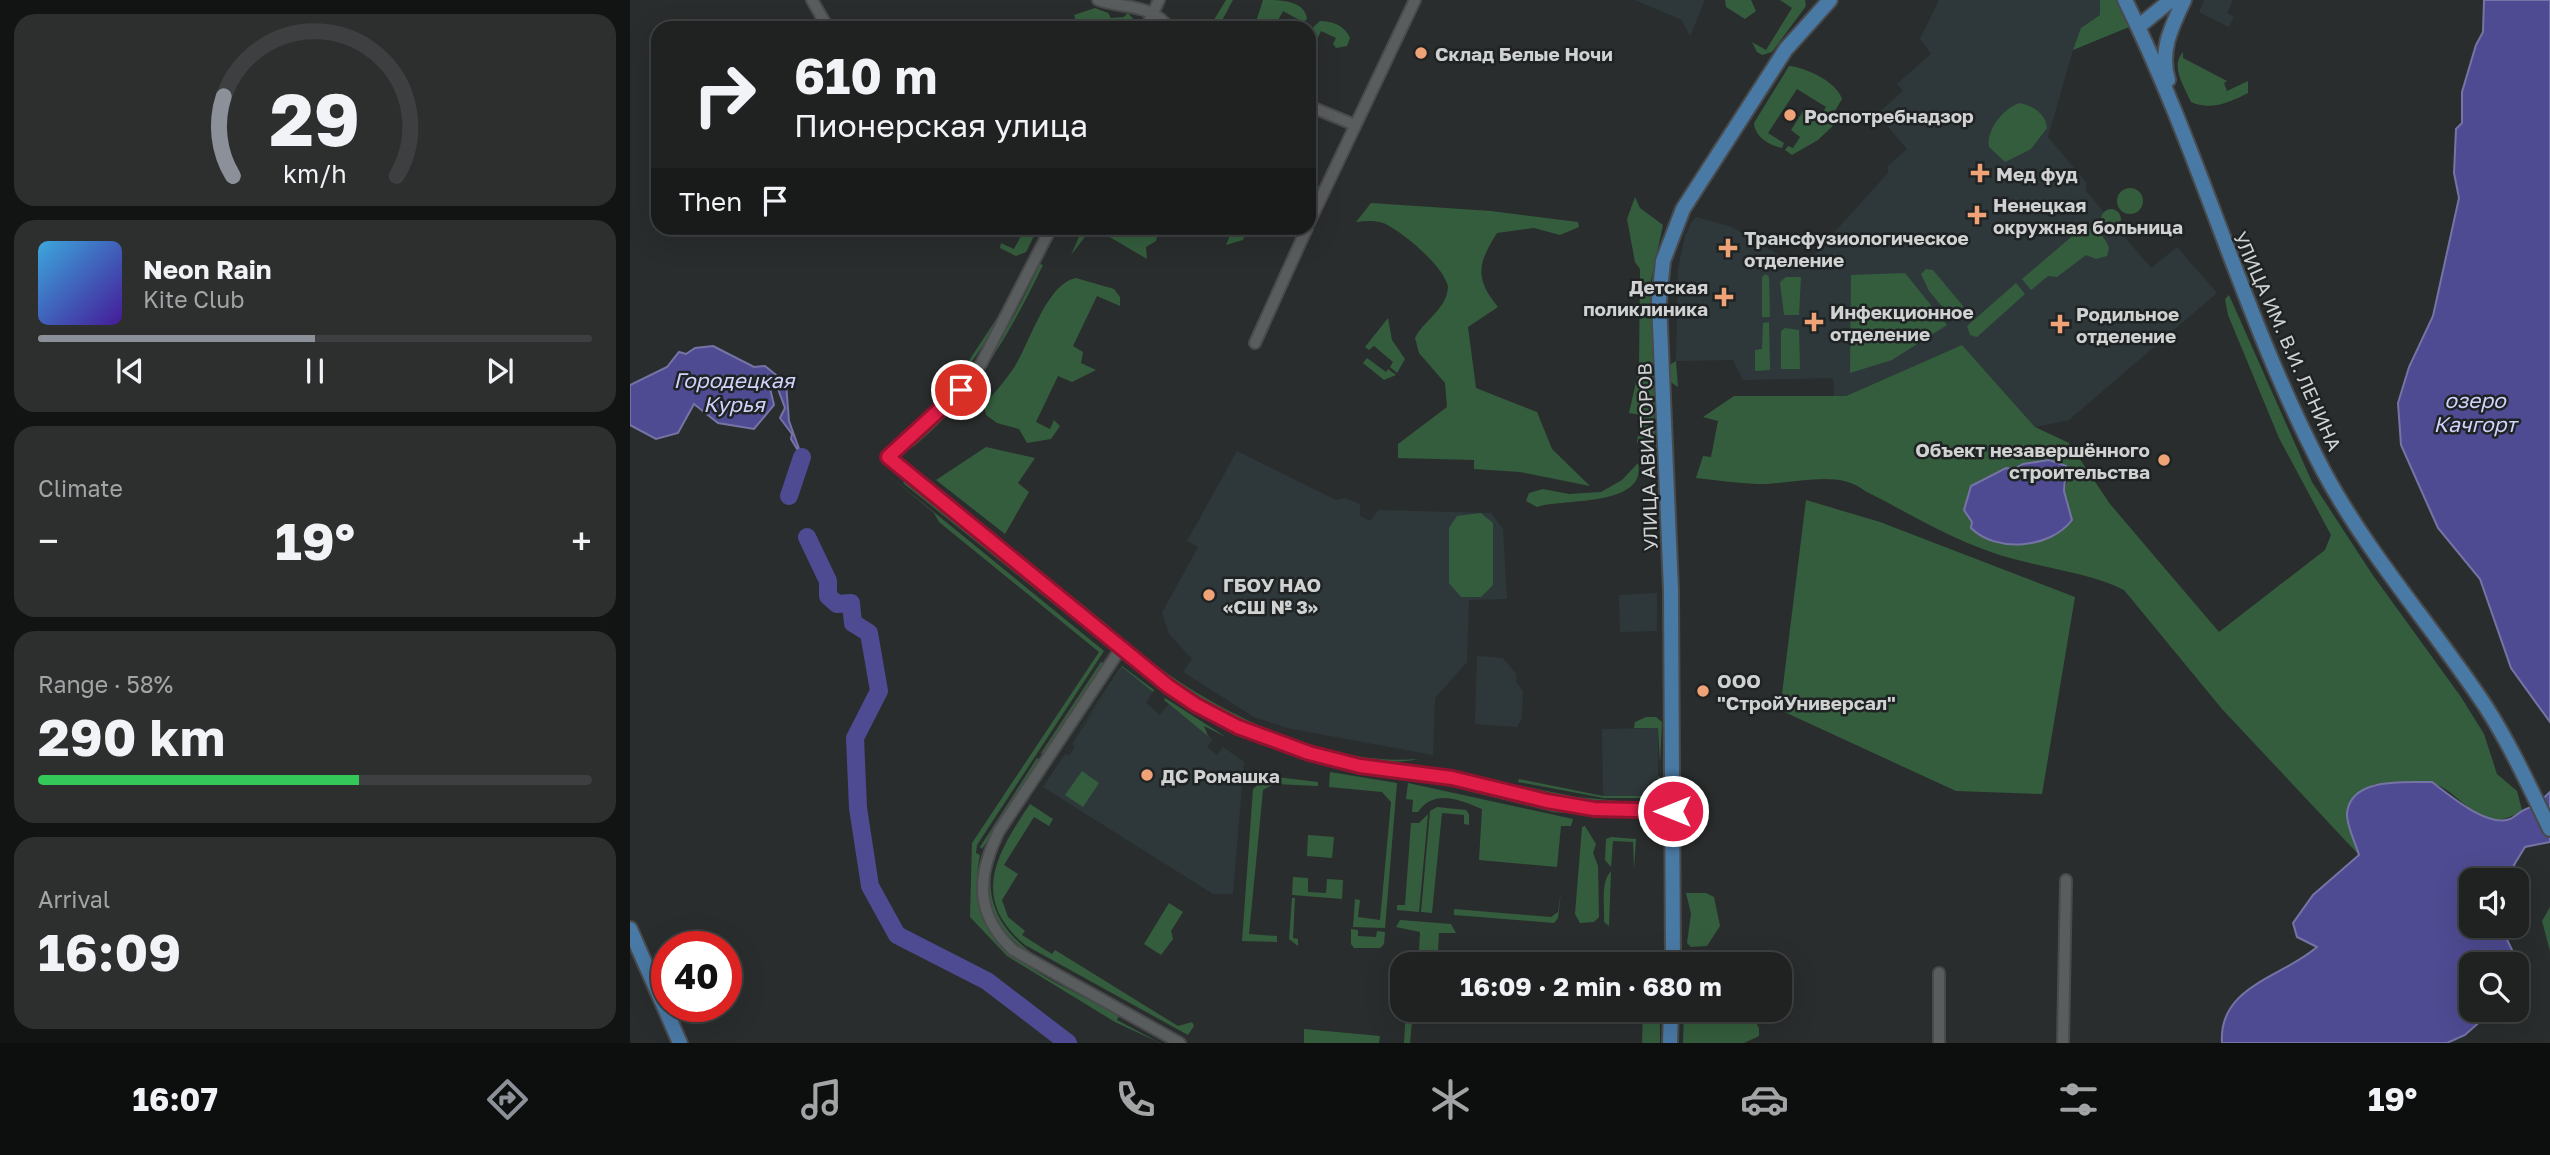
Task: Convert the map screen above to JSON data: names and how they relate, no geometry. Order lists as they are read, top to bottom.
{
  "streets": {
    "main road": ["УЛИЦА ИМ. В.И. ЛЕНИНА", "УЛИЦА АВИАТОРОВ"]
  },
  "water": ["Городецкая Курья", "озеро Качгорт"],
  "places": {
    "other": [
      "Склад Белые Ночи",
      "Роспотребнадзор",
      "Объект незавершённого строительства",
      "ГБОУ НАО «СШ № 3»",
      "ООО \"СтройУниверсал\"",
      "ДС Ромашка"
    ],
    "health": [
      "Мед фуд",
      "Ненецкая окружная больница",
      "Трансфузиологическое отделение",
      "Детская поликлиника",
      "Инфекционное отделение",
      "Родильное отделение"
    ]
  },
  "page": {
    "turn": ["610 m", "Пионерская улица"],
    "then": "Then",
    "song": ["Neon Rain", "Kite Club"],
    "tile": [
      "Climate",
      ["Range · 58%", "290 km"],
      ["Arrival", "16:09"]
    ],
    "heat": ["−", "19°", "+"],
    "limit": "40",
    "trip": "16:09 · 2 min · 680 m",
    "tabs": ["16:07", "19°"],
    "gauge": ["29", "km/h"]
  }
}
